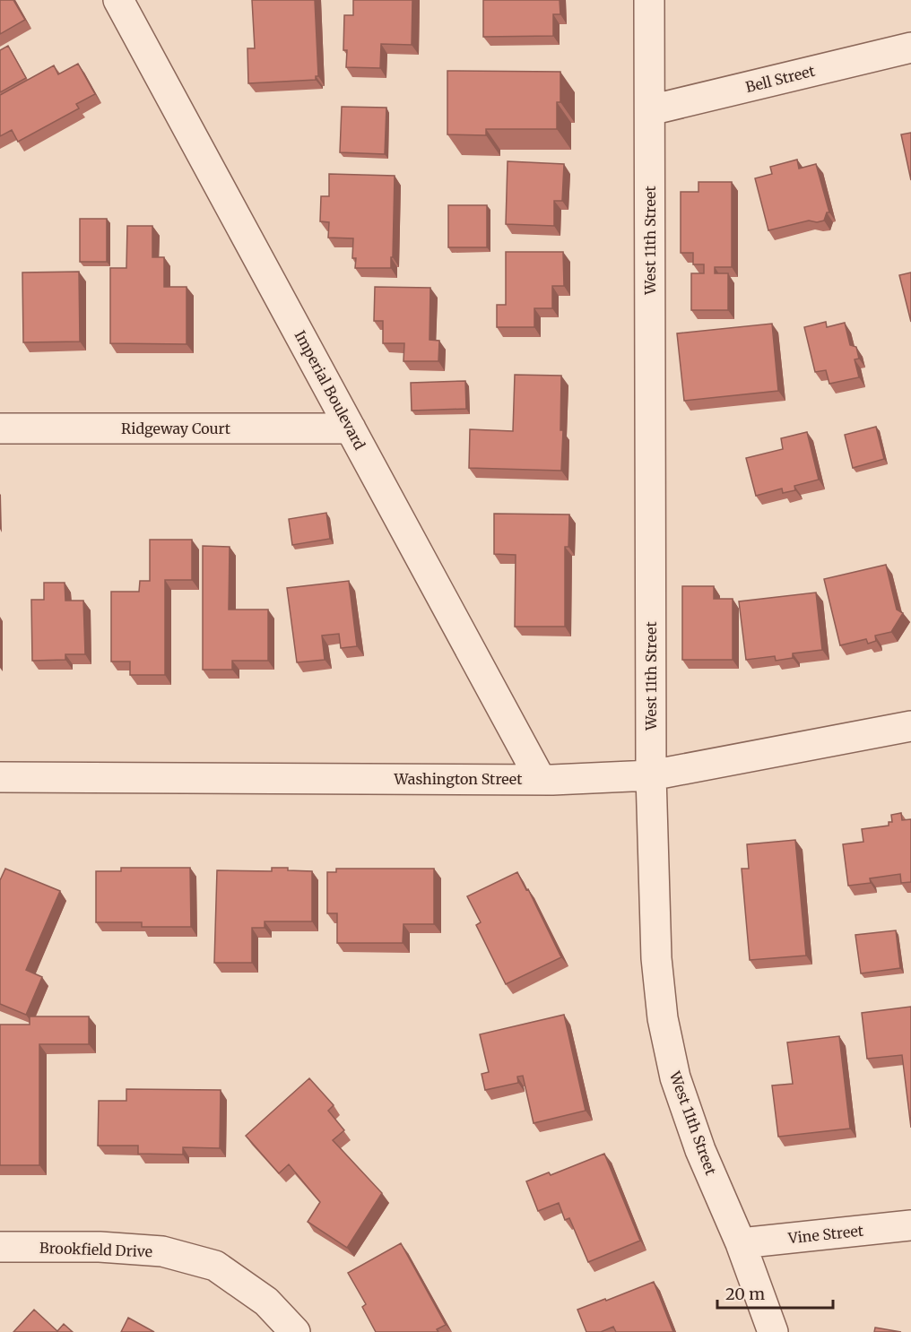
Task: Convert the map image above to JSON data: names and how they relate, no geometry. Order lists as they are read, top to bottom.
{
  "streets": {
    "street": [
      "Bell Street",
      "West 11th Street",
      "Imperial Boulevard",
      "Ridgeway Court",
      "Washington Street",
      "Vine Street",
      "Brookfield Drive"
    ]
  },
  "crossings": [
    ["Bell Street", "West 11th Street"],
    ["West 11th Street", "Washington Street"],
    ["West 11th Street", "Vine Street"],
    ["Imperial Boulevard", "Ridgeway Court"],
    ["Imperial Boulevard", "Washington Street"]
  ],
  "scale_bar": "20 m"
}
